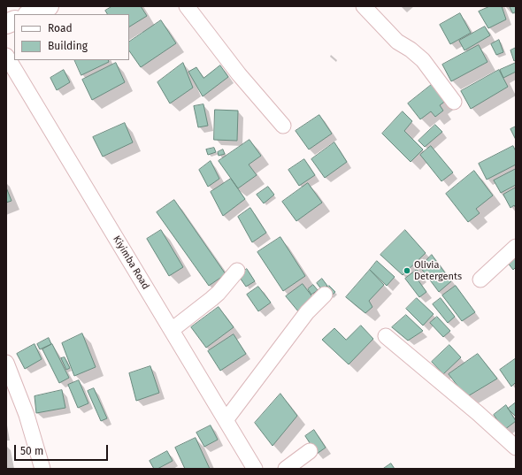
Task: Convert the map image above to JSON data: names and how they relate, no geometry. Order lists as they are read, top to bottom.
{
  "streets": {
    "street": ["Kiyimba Road"]
  },
  "places": ["Olivia Detergents"],
  "legend": ["Road", "Building"],
  "scale_bar": "50 m"
}
